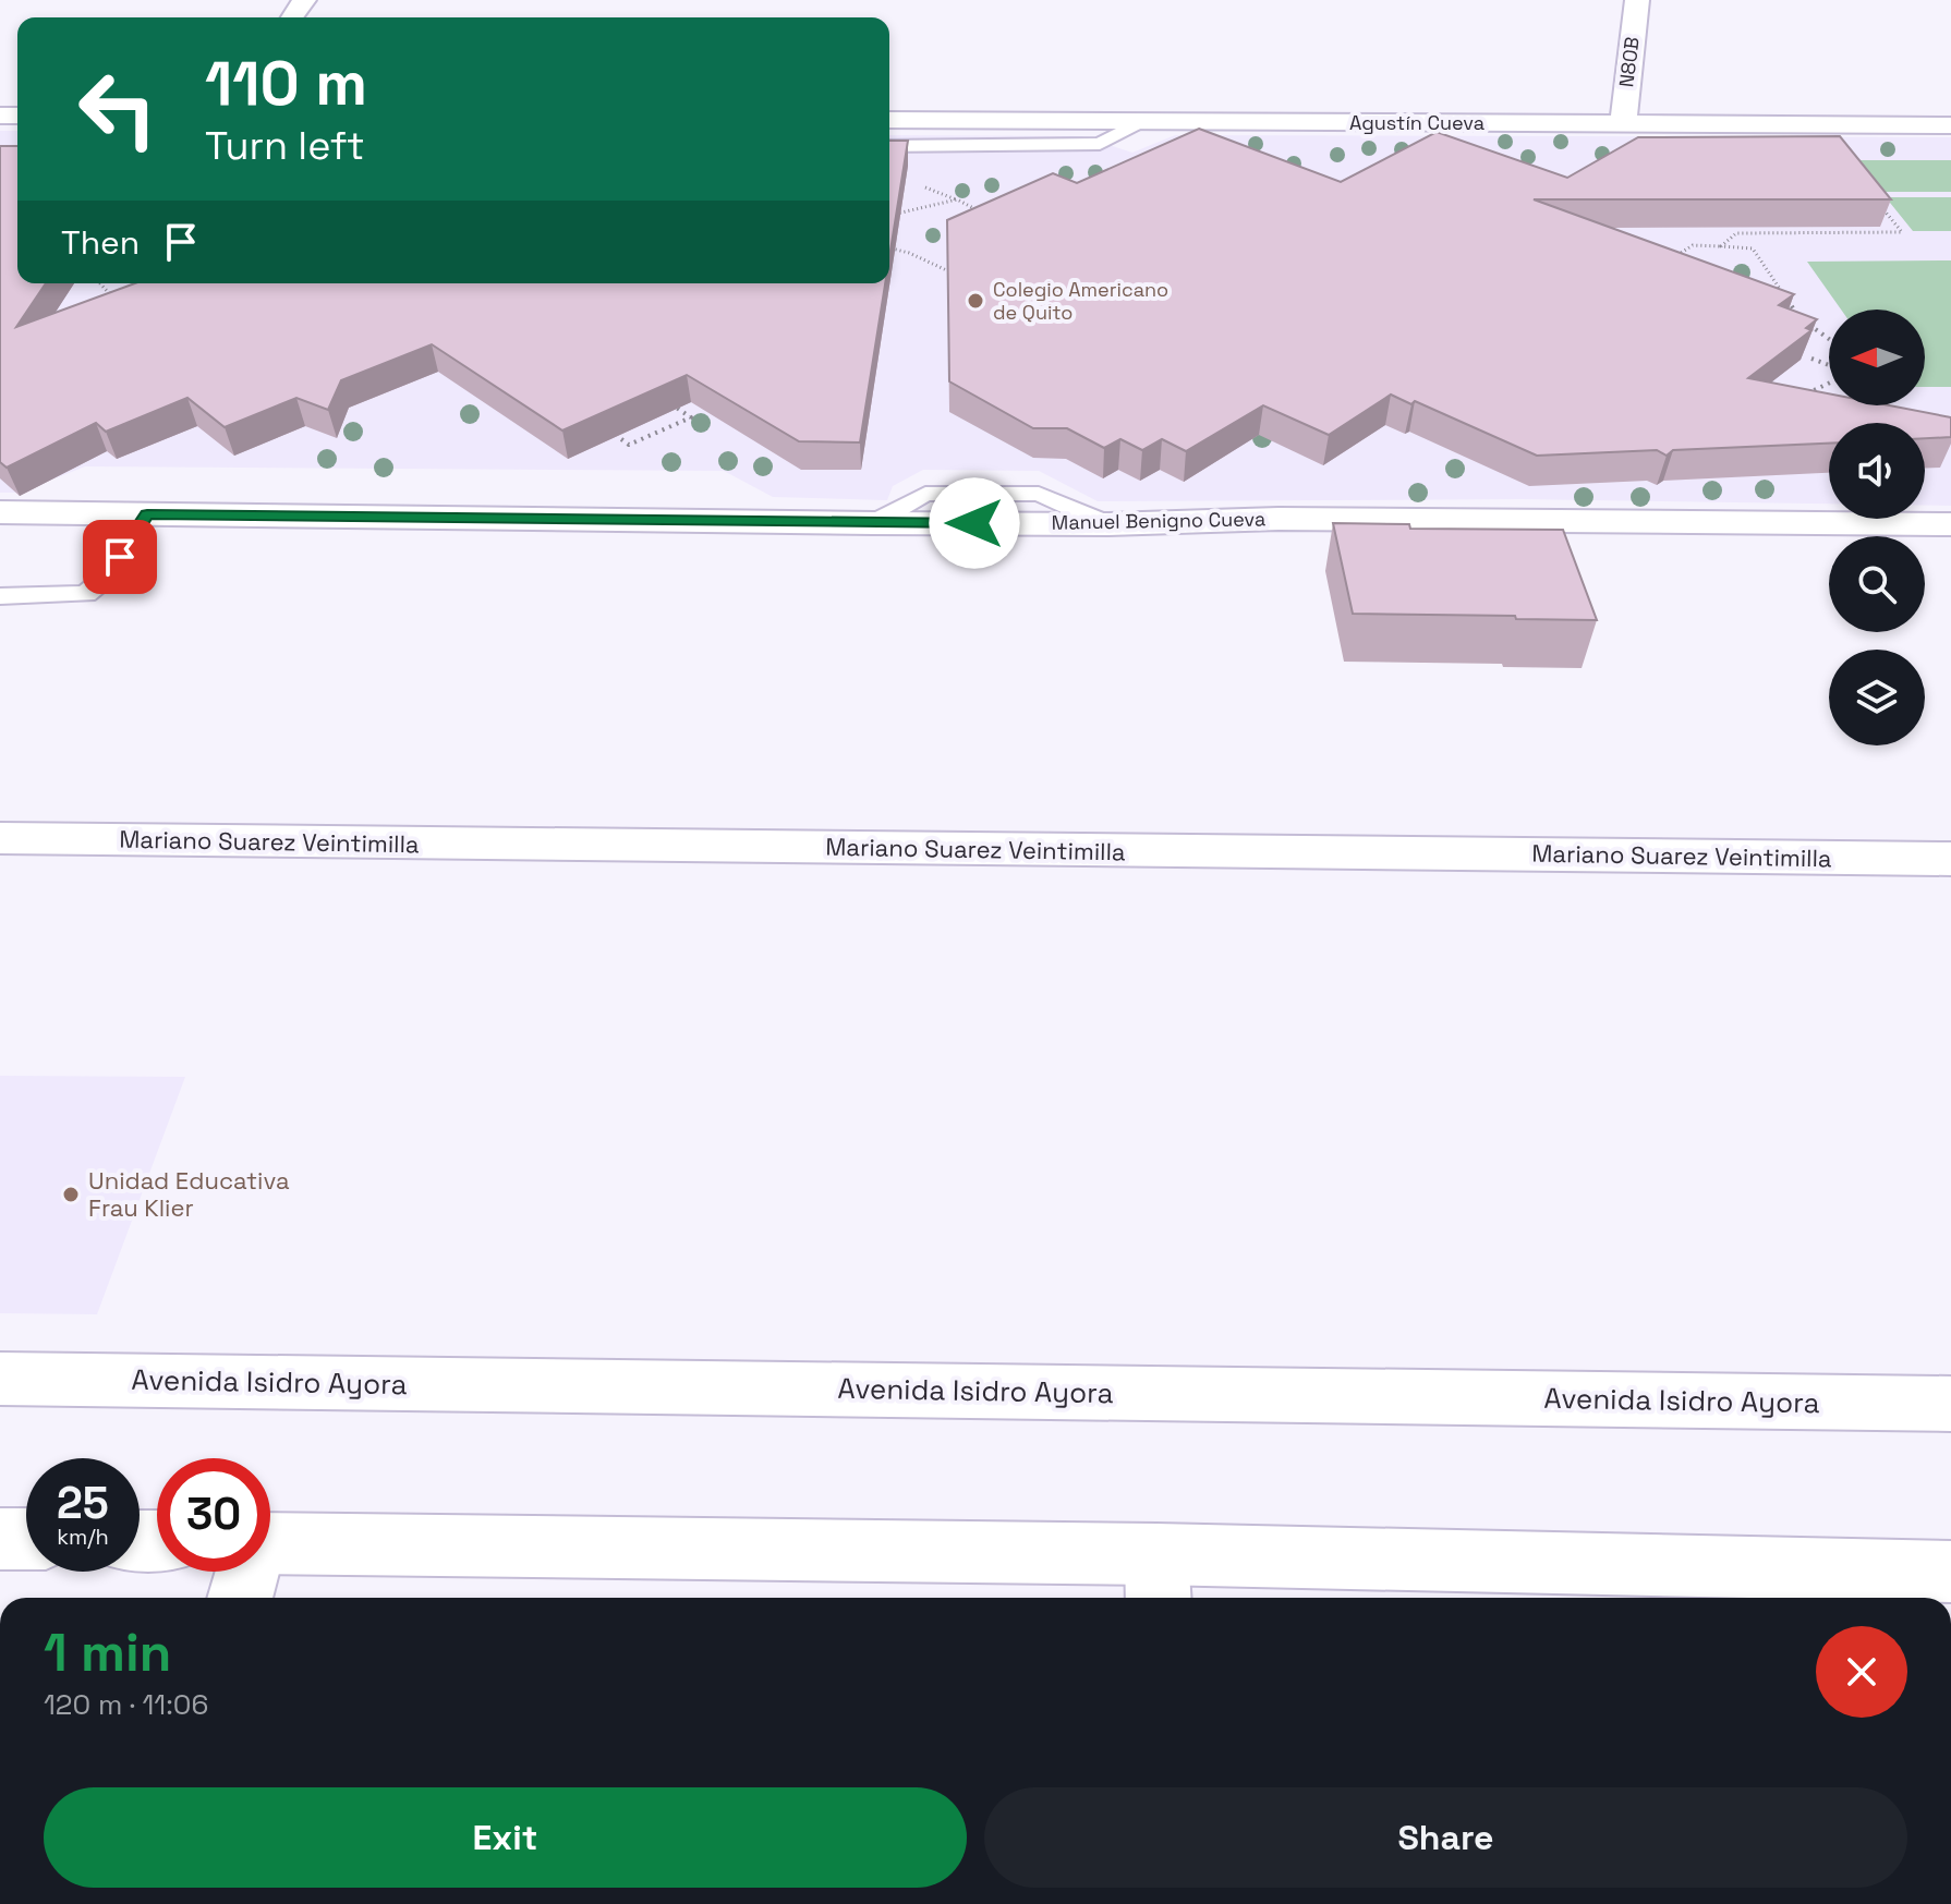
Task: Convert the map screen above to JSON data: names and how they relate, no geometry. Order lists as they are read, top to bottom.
{
  "streets": {
    "street": [
      "N80B",
      "Agustín Cueva",
      "Manuel Benigno Cueva",
      "Mariano Suarez Veintimilla",
      "Avenida Isidro Ayora"
    ]
  },
  "crossings": [
    ["N80B", "Agustín Cueva"]
  ],
  "places": ["Colegio Americano de Quito", "Unidad Educativa Frau Klier"],
  "north": "left",
  "page": {
    "turn": ["110 m", "Turn left"],
    "then": "Then",
    "speed": "25 km/h",
    "limit": "30",
    "heading": ["1 min", "120 m · 11:06"],
    "buttons": ["Exit", "Share"]
  }
}
